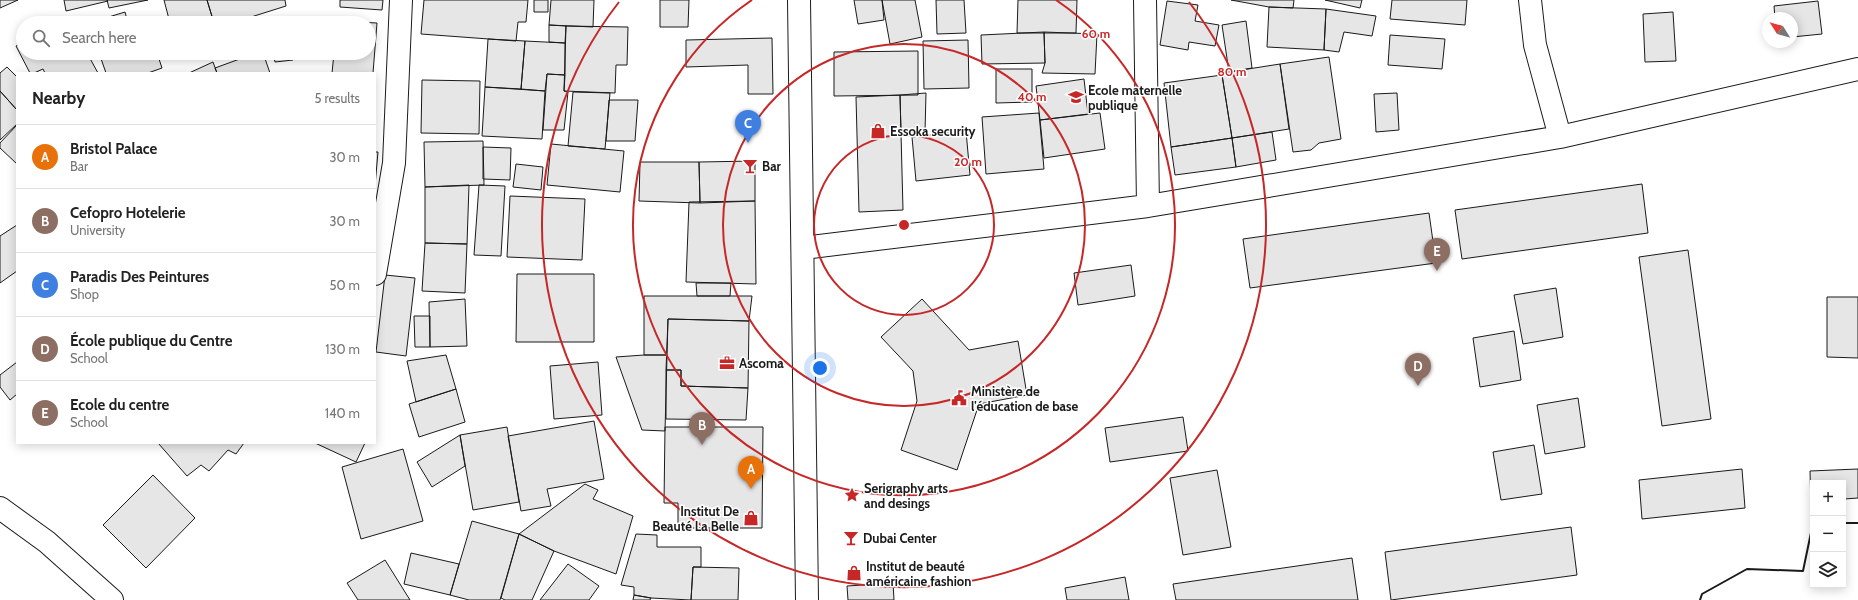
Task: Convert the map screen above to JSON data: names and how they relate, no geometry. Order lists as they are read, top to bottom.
{
  "places": {
    "school or university": ["Ecole maternelle publique"],
    "shop": ["Essoka security", "Institut De Beauté La Belle", "Institut de beauté américaine fashion"],
    "bar": ["Bar", "Dubai Center"],
    "office": ["Ascoma"],
    "public building": ["Ministère de l'éducation de base"],
    "place": ["Serigraphy arts and desings"]
  },
  "north": "top left",
  "page": {
    "search": "Search here",
    "heading": ["Nearby", "5 results"],
    "pins": [
      "C",
      "E",
      "D",
      "B",
      "A"
    ],
    "list": [
      {
        "mark": "A",
        "name": "Bristol Palace",
        "note": "Bar",
        "value": "30 m"
      },
      {
        "mark": "B",
        "name": "Cefopro Hotelerie",
        "note": "University",
        "value": "30 m"
      },
      {
        "mark": "C",
        "name": "Paradis Des Peintures",
        "note": "Shop",
        "value": "50 m"
      },
      {
        "mark": "D",
        "name": "École publique du Centre",
        "note": "School",
        "value": "130 m"
      },
      {
        "mark": "E",
        "name": "Ecole du centre",
        "note": "School",
        "value": "140 m"
      }
    ],
    "map_buttons": ["+", "−"]
  },
  "rings": [
    "60 m",
    "80 m",
    "40 m",
    "20 m"
  ]
}
